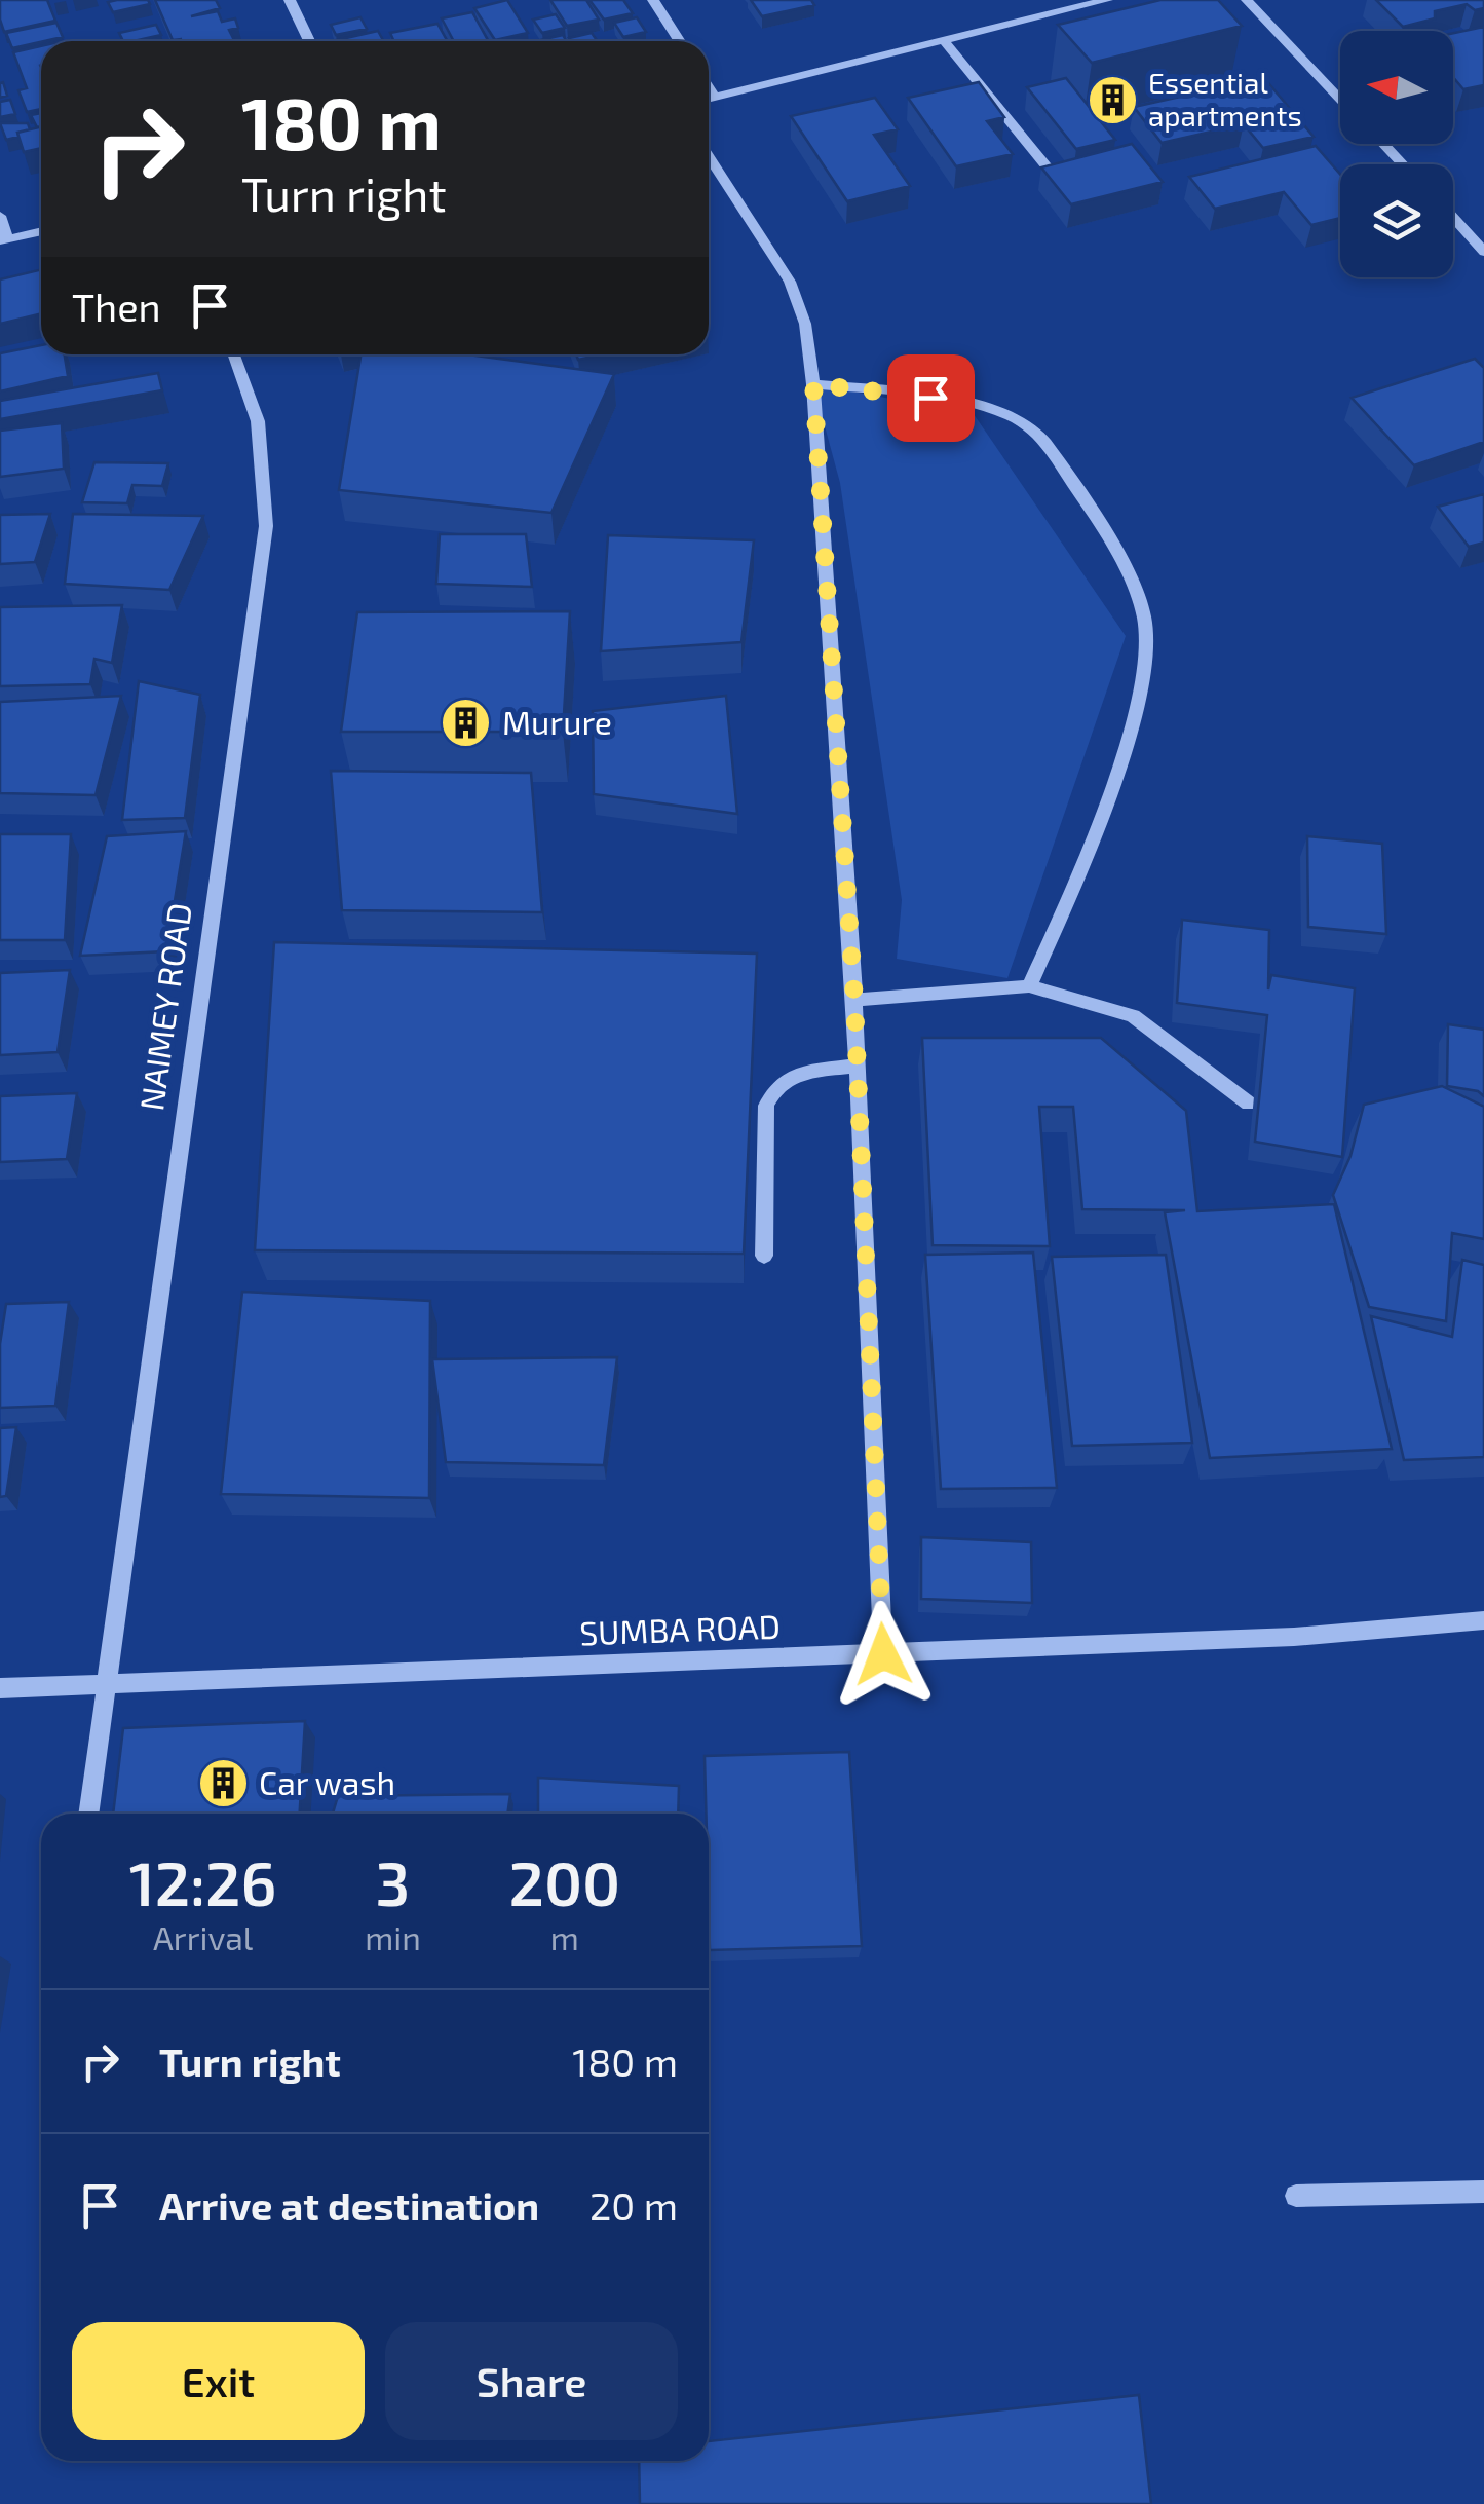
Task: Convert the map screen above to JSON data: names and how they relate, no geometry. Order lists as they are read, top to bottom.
{
  "streets": {
    "street": ["NAIMEY ROAD", "SUMBA ROAD"]
  },
  "crossings": [
    ["NAIMEY ROAD", "SUMBA ROAD"]
  ],
  "places": {
    "building": ["Essential apartments", "Murure", "Car wash"]
  },
  "north": "left",
  "page": {
    "turn": ["180 m", "Turn right"],
    "then": "Then",
    "eta": [
      "12:26",
      "Arrival",
      "3",
      "min",
      "200",
      "m"
    ],
    "list": [
      {
        "name": "Turn right",
        "value": "180 m"
      },
      {
        "name": "Arrive at destination",
        "value": "20 m"
      }
    ],
    "buttons": ["Exit", "Share"]
  }
}
